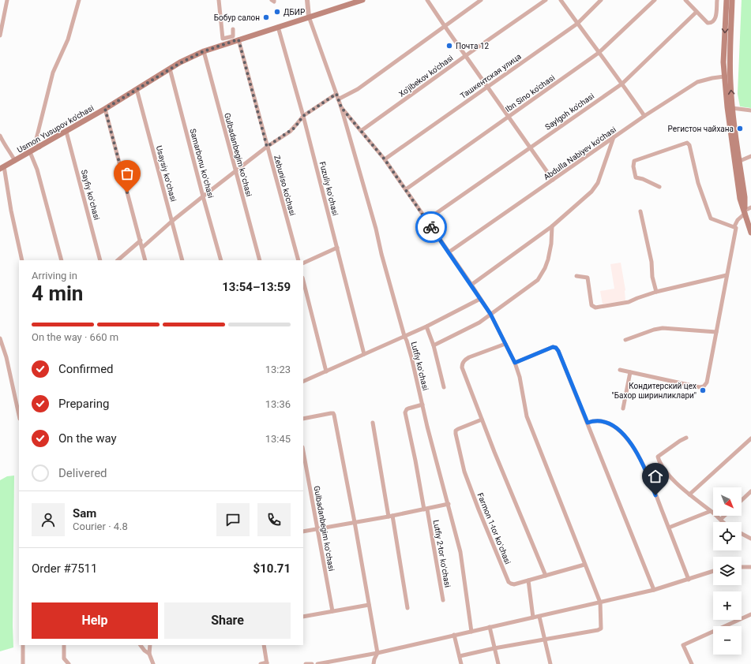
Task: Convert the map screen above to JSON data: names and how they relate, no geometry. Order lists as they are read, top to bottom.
{
  "streets": {
    "main road": ["Usmon Yusupov ko'chasi"],
    "street": [
      "Xo'jibekov ko'chasi",
      "Ташкентская улица",
      "Ibn Sino ko'chasi",
      "Saylgoh ko'chasi",
      "Abdulla Nabiyev ko'chasi",
      "Gulbadanbegim koʻchasi",
      "Samarbonu koʻchasi",
      "Usaysiy koʻchasi",
      "Zebuniso ko'chasi",
      "Fuzuliy koʻchasi",
      "Sayfiy koʻchasi",
      "Lutfiy koʻchasi",
      "Farmon 1-tor koʻchasi",
      "Lutfiy 2-tor koʻchasi"
    ]
  },
  "crossings": [
    ["Usmon Yusupov ko'chasi", "Gulbadanbegim koʻchasi"],
    ["Usmon Yusupov ko'chasi", "Samarbonu koʻchasi"],
    ["Usmon Yusupov ko'chasi", "Usaysiy koʻchasi"],
    ["Usmon Yusupov ko'chasi", "Zebuniso ko'chasi"],
    ["Usmon Yusupov ko'chasi", "Fuzuliy koʻchasi"],
    ["Usmon Yusupov ko'chasi", "Sayfiy koʻchasi"],
    ["Lutfiy koʻchasi", "Lutfiy 2-tor koʻchasi"]
  ],
  "places": [
    "ДБИР",
    "Бобур салон",
    "Почта 12",
    "Регистон чайхана",
    "Кондитерский цех \"Бахор ширинликлари\""
  ],
  "north": "bottom right",
  "page": {
    "heading": ["4 min", "Arriving in", "13:54–13:59"],
    "panel": [
      "Sam",
      "Courier · 4.8",
      "Order #7511",
      "$10.71"
    ],
    "bar": "On the way · 660 m",
    "list": [
      ["Confirmed", "13:23"],
      ["Preparing", "13:36"],
      ["On the way", "13:45"],
      "Delivered"
    ],
    "map_buttons": ["+", "−"],
    "buttons": ["Help", "Share"]
  }
}
